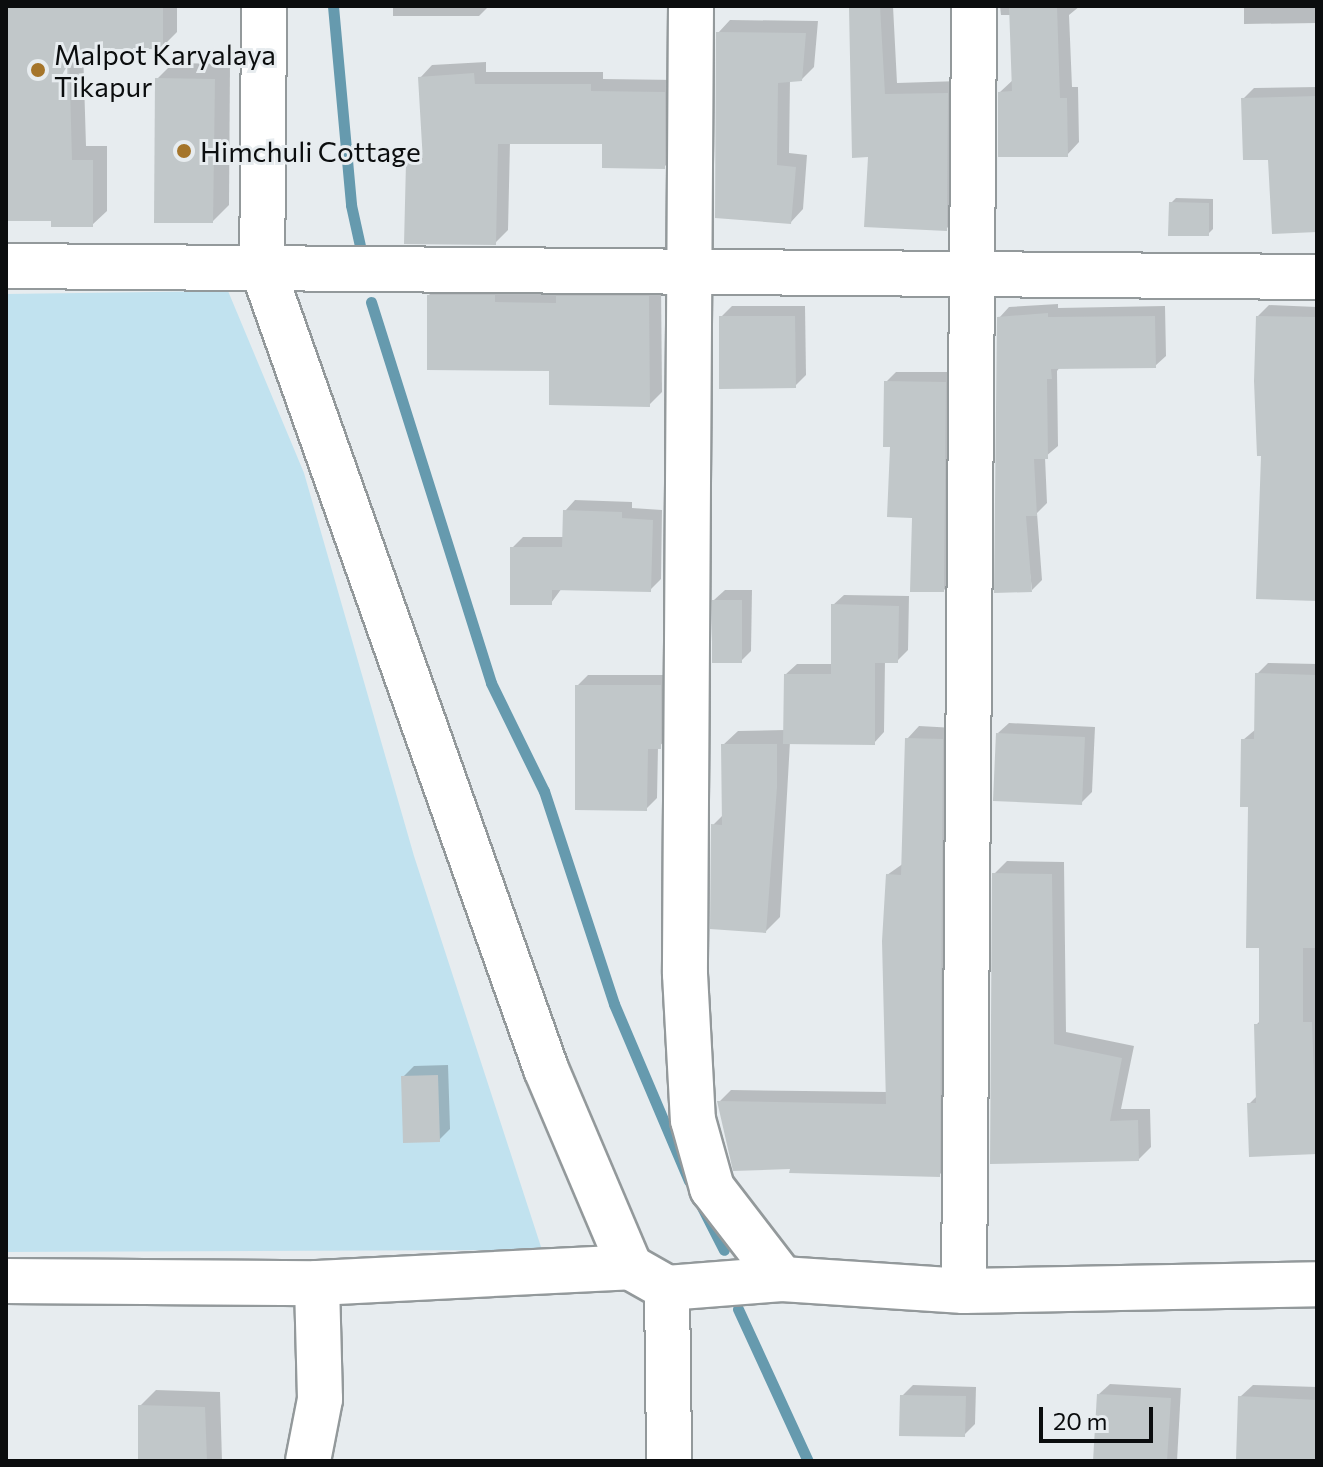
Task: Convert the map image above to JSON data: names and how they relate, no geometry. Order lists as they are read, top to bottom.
{
  "places": ["Malpot Karyalaya Tikapur", "Himchuli Cottage"],
  "scale_bar": "20 m"
}
